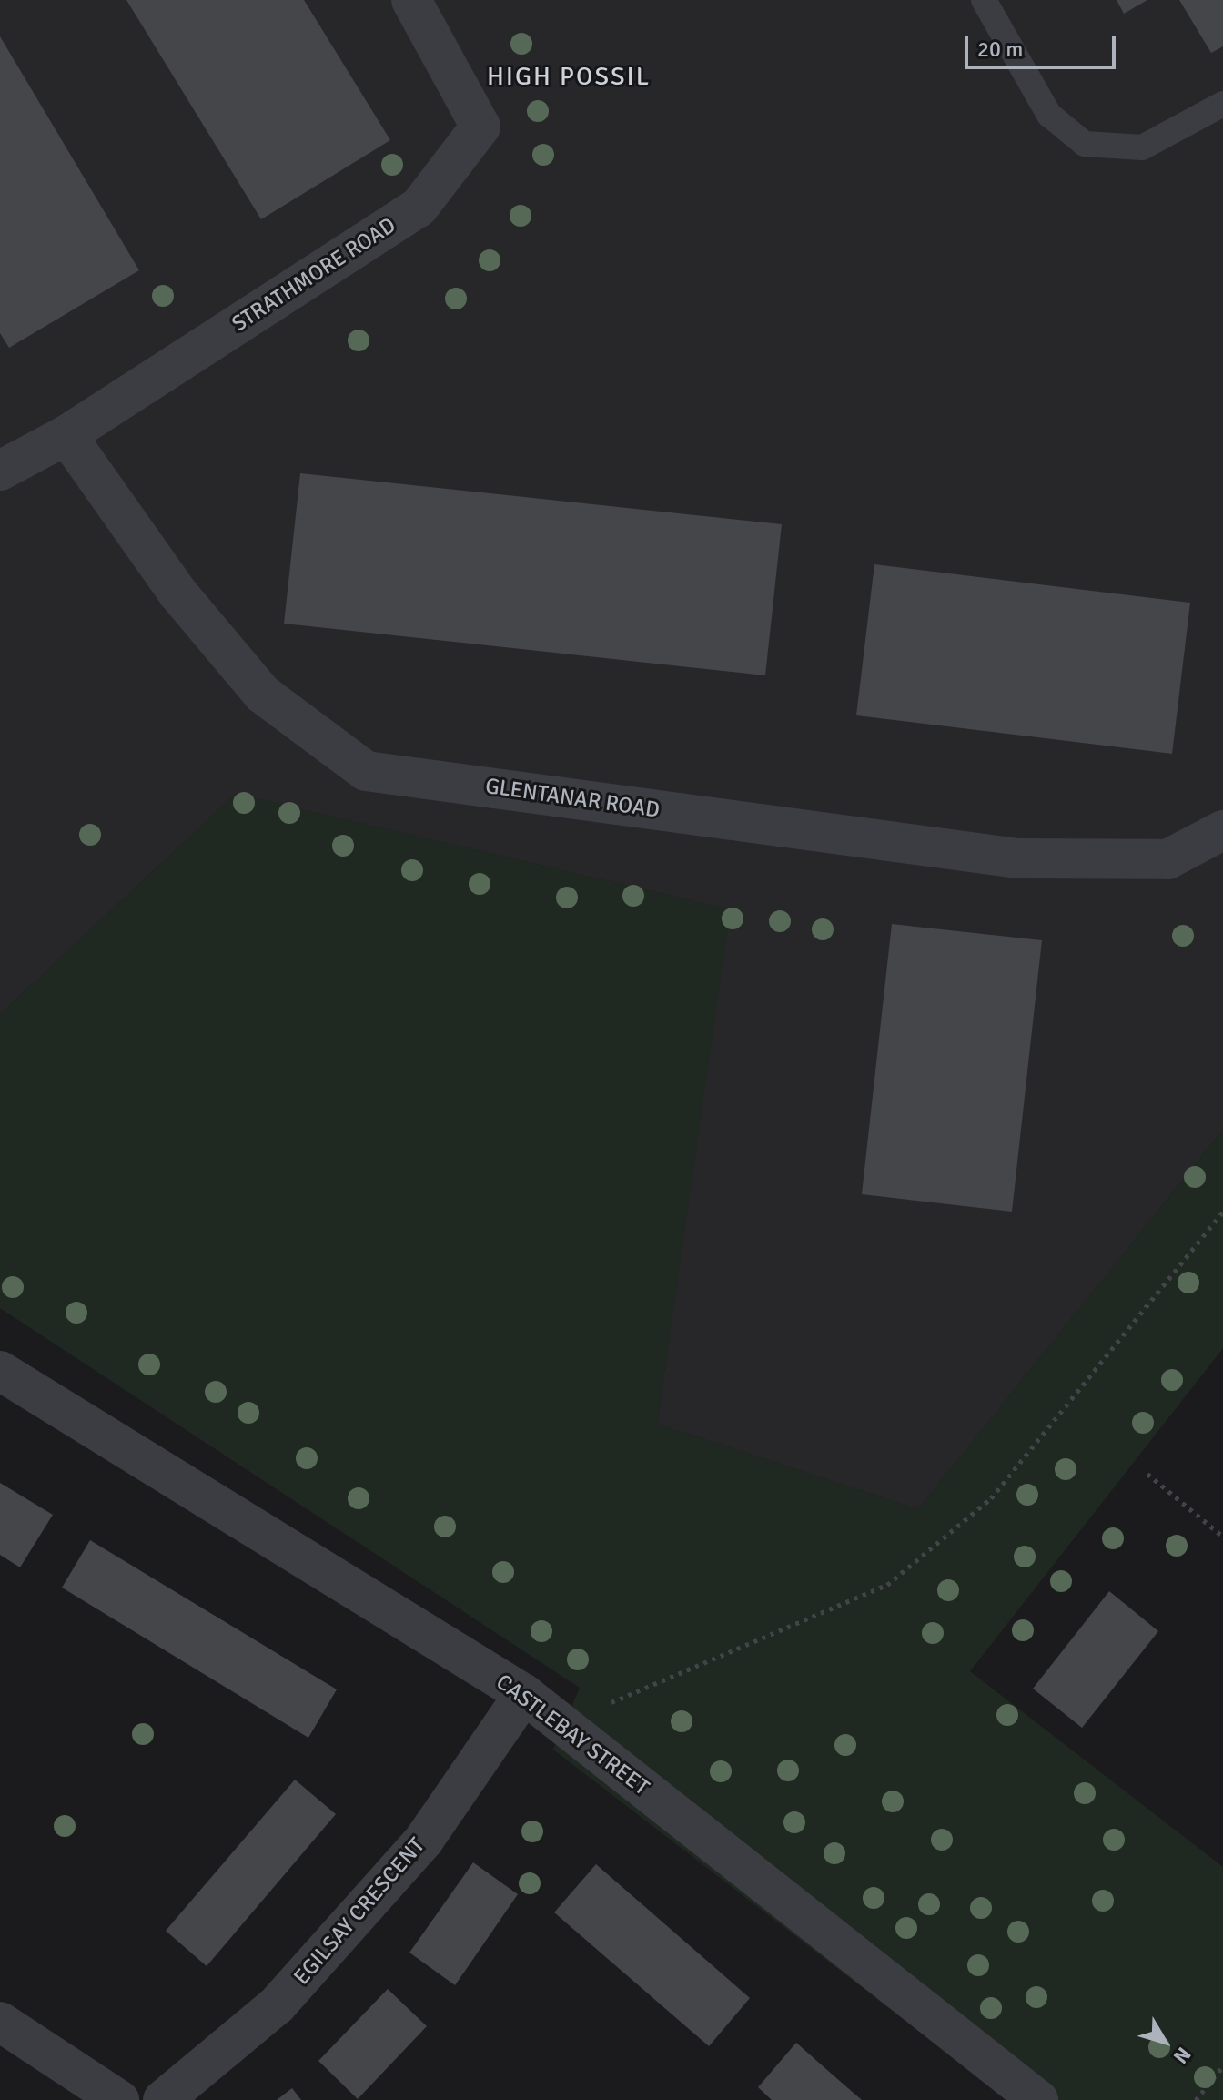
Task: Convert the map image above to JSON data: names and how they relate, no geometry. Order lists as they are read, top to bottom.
{
  "streets": {
    "street": [
      "STRATHMORE ROAD",
      "GLENTANAR ROAD",
      "CASTLEBAY STREET",
      "EGILSAY CRESCENT"
    ]
  },
  "crossings": [
    ["STRATHMORE ROAD", "GLENTANAR ROAD"],
    ["CASTLEBAY STREET", "EGILSAY CRESCENT"]
  ],
  "districts": ["HIGH POSSIL"],
  "scale_bar": "20 m",
  "north": "bottom right"
}
